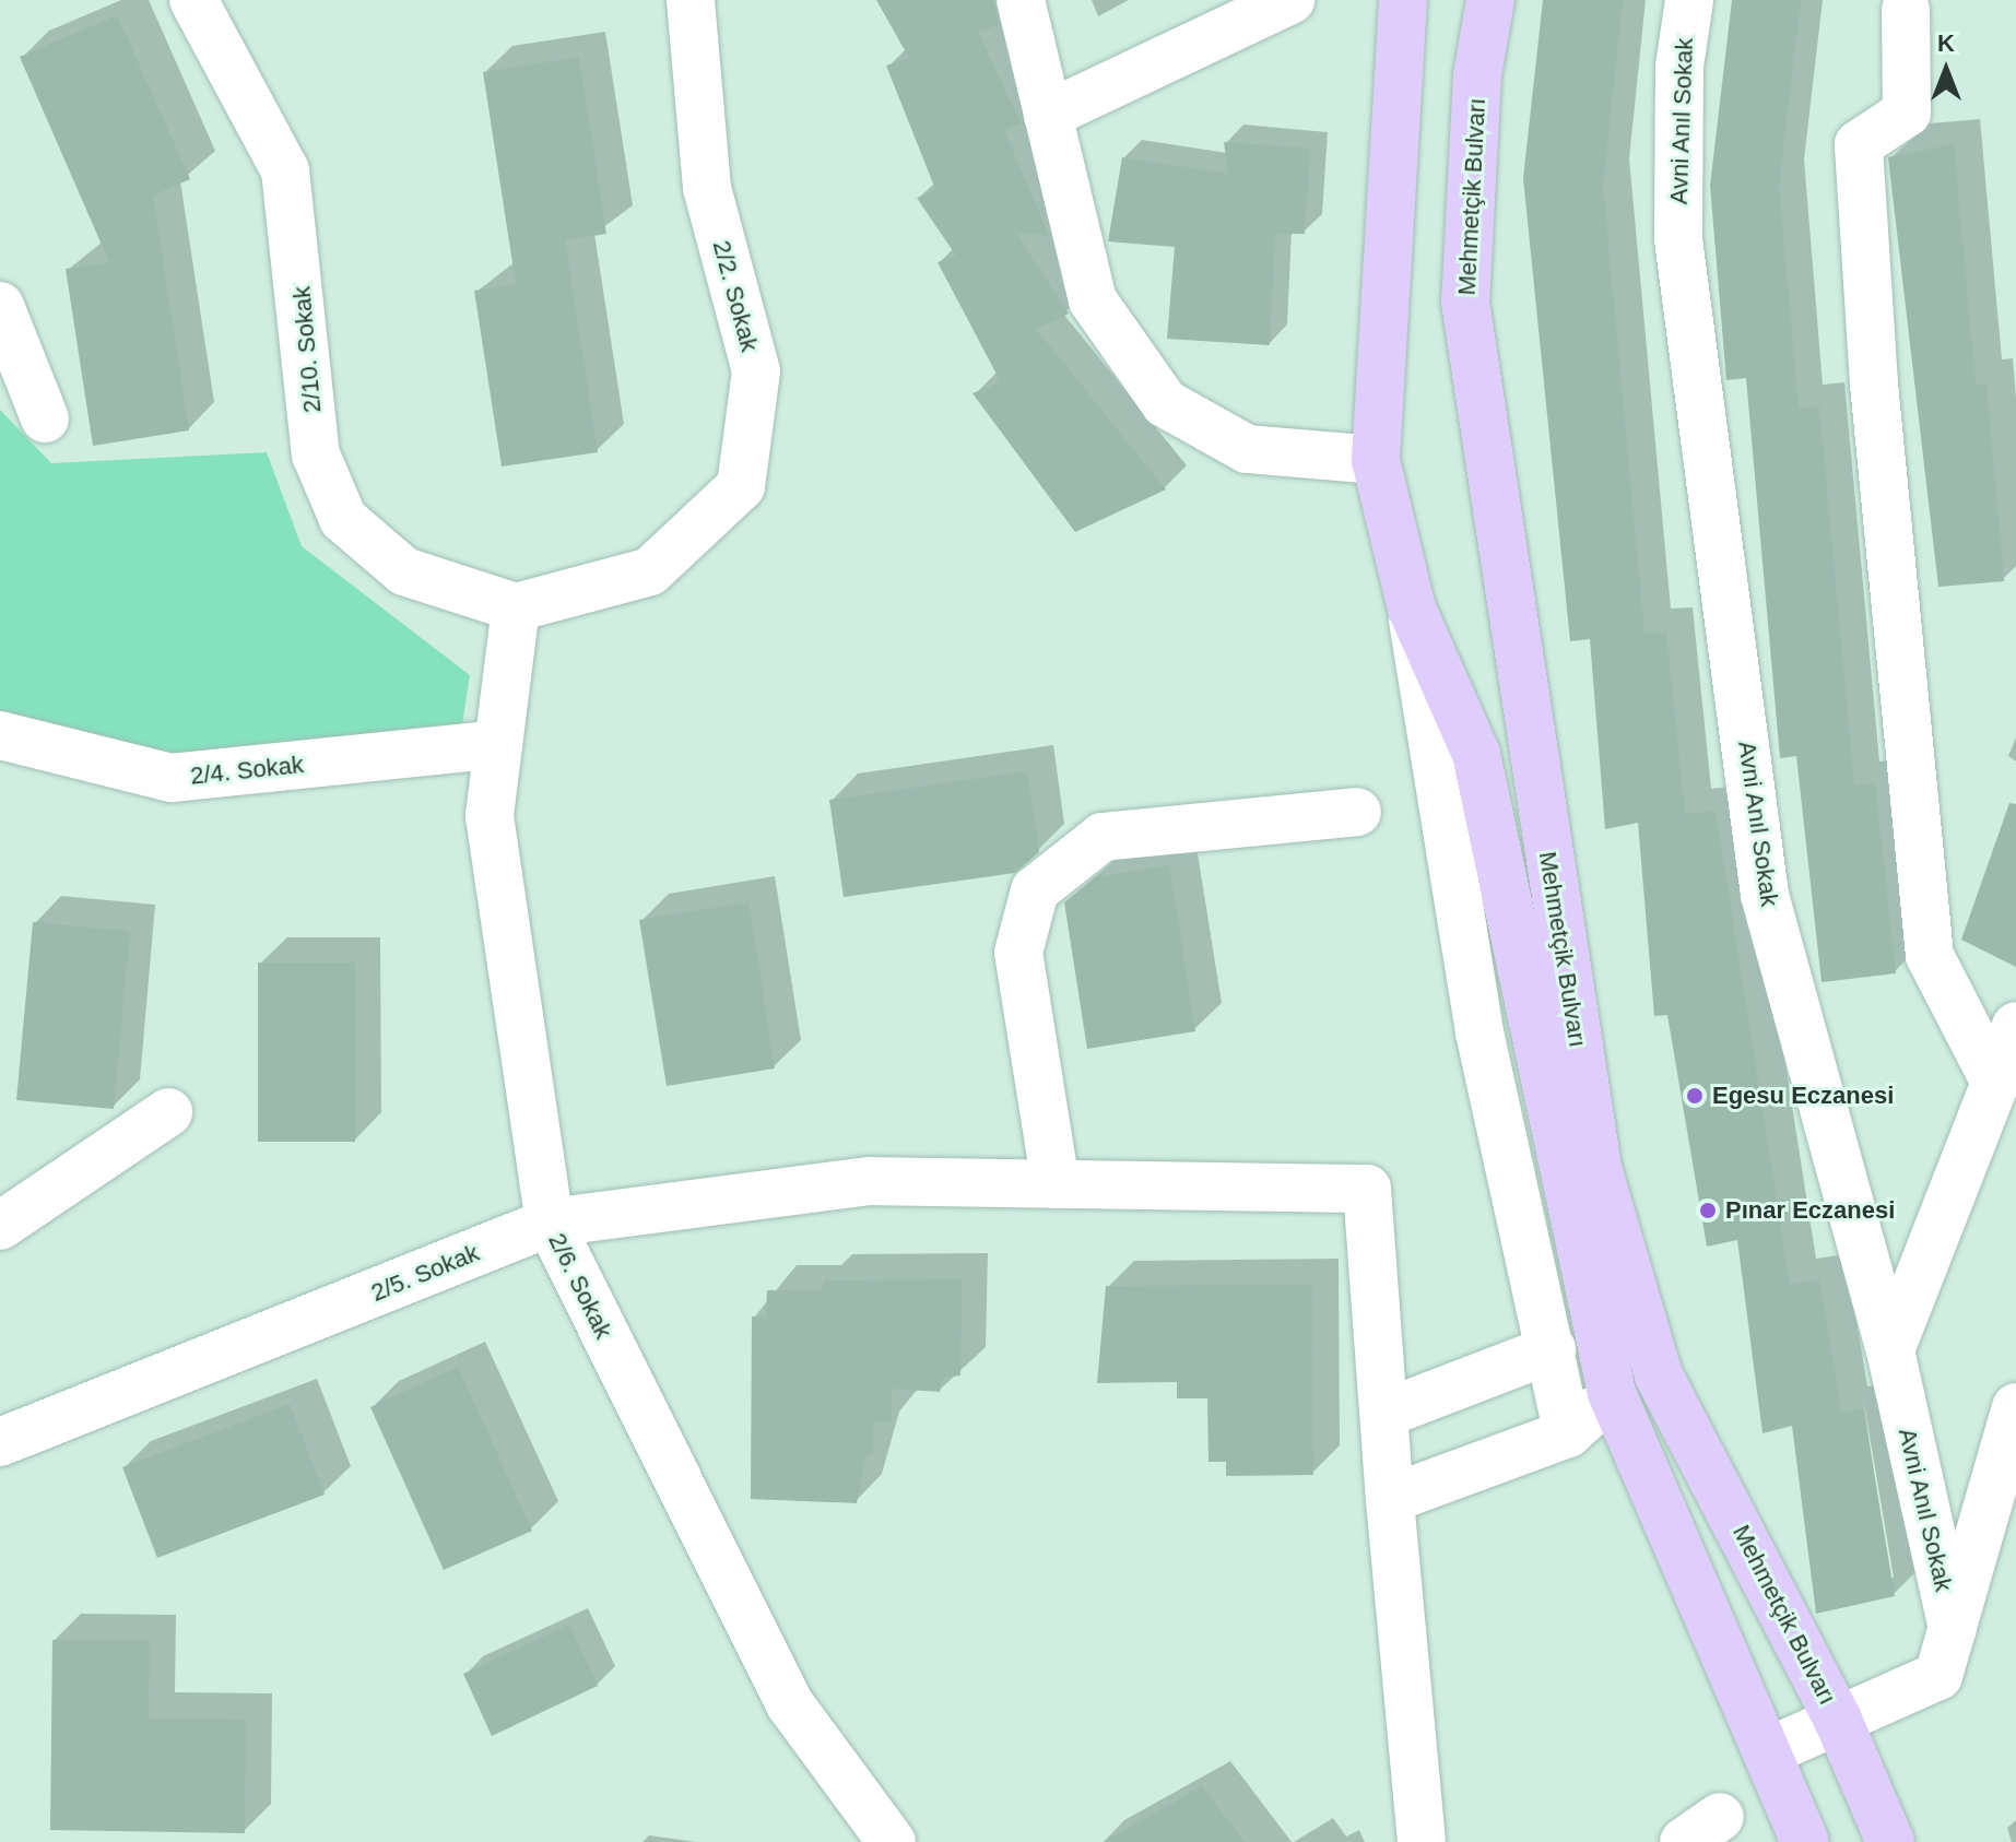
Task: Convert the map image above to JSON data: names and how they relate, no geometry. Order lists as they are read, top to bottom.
{
  "streets": {
    "main road": ["Mehmetçik Bulvarı"],
    "street": [
      "Avni Anıl Sokak",
      "2/2. Sokak",
      "2/10. Sokak",
      "2/4. Sokak",
      "2/5. Sokak",
      "2/6. Sokak"
    ]
  },
  "crossings": [
    ["2/2. Sokak", "2/10. Sokak"],
    ["2/2. Sokak", "2/6. Sokak"],
    ["2/10. Sokak", "2/6. Sokak"],
    ["2/4. Sokak", "2/6. Sokak"],
    ["2/5. Sokak", "2/6. Sokak"]
  ],
  "places": ["Egesu Eczanesi", "Pınar Eczanesi"],
  "north": "top"
}
